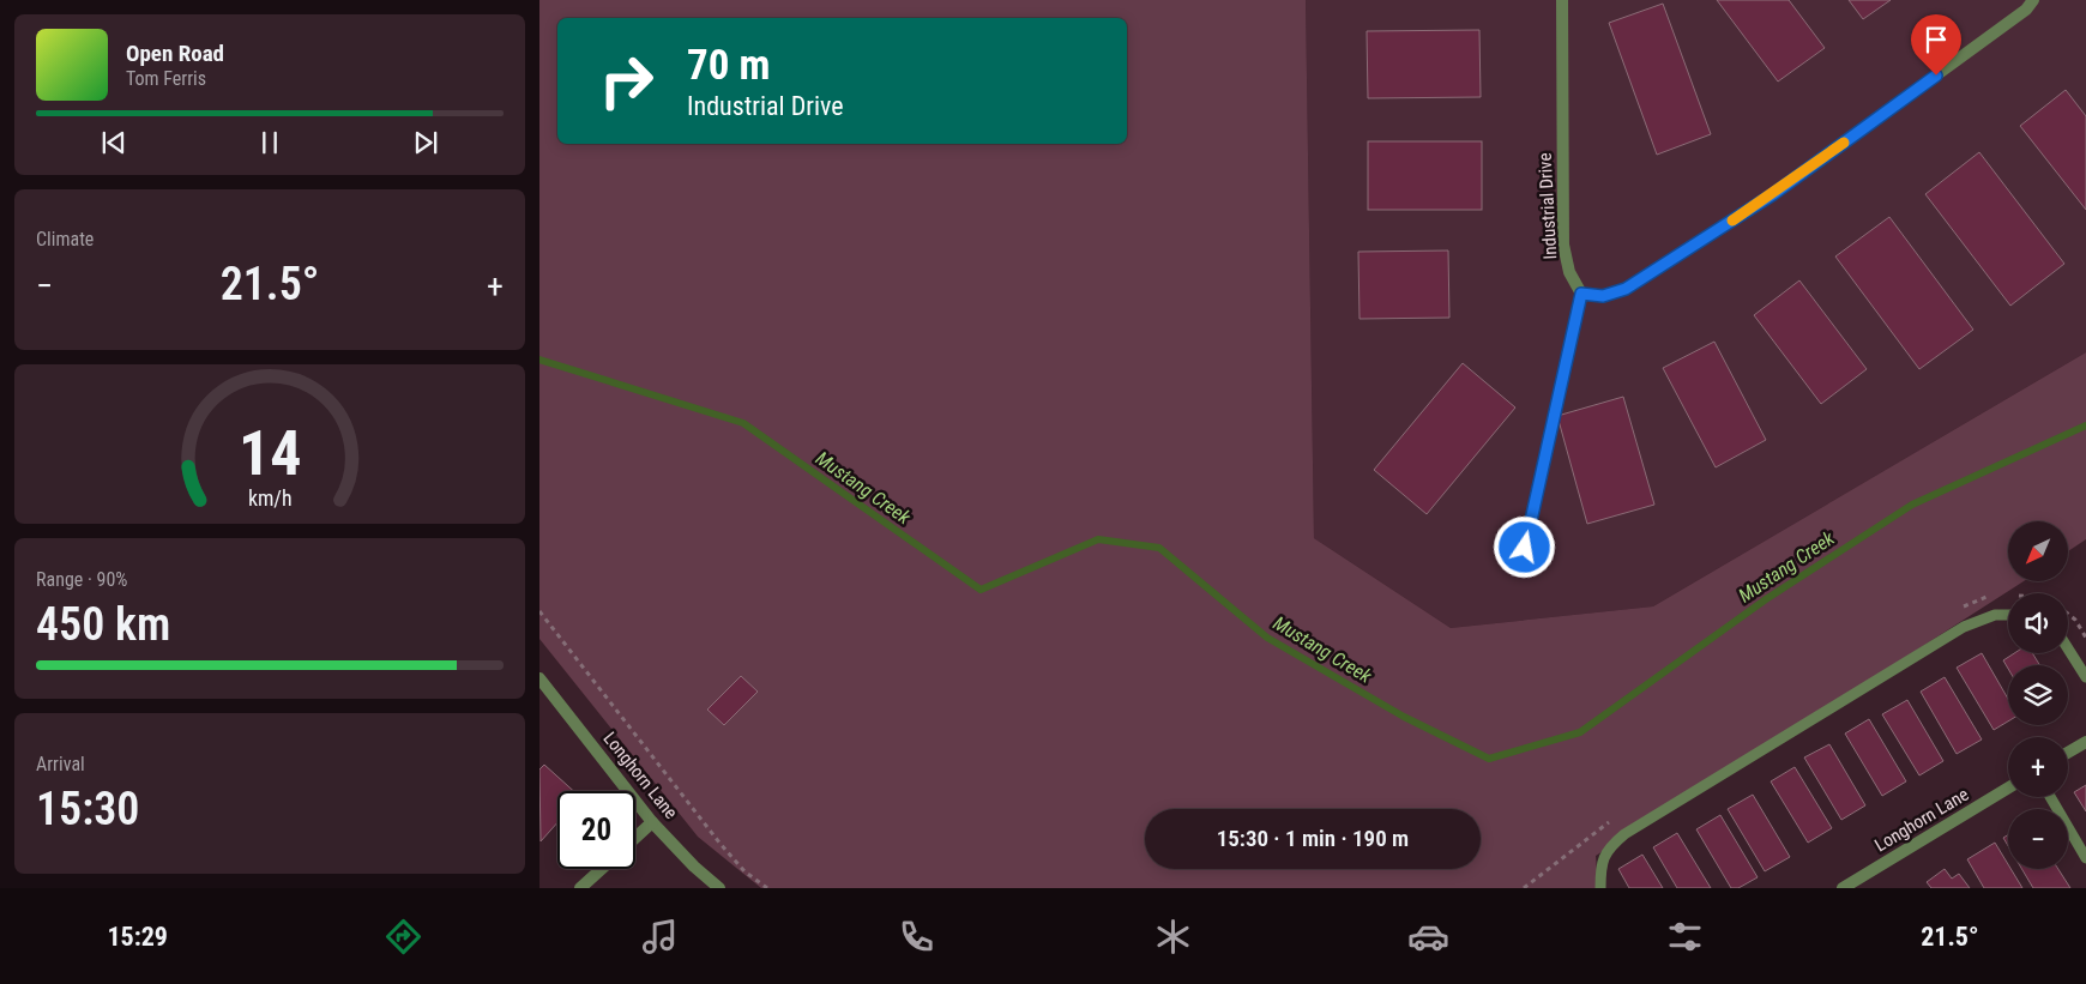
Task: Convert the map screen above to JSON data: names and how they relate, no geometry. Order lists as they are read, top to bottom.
{
  "streets": {
    "street": ["Industrial Drive", "Longhorn Lane"]
  },
  "water": ["Mustang Creek"],
  "north": "bottom left",
  "page": {
    "turn": ["70 m", "Industrial Drive"],
    "song": ["Open Road", "Tom Ferris"],
    "tile": [
      "Climate",
      ["Range · 90%", "450 km"],
      ["Arrival", "15:30"]
    ],
    "heat": ["−", "21.5°", "+"],
    "map_buttons": ["+", "−"],
    "limit": "20",
    "trip": "15:30 · 1 min · 190 m",
    "tabs": ["15:29", "21.5°"],
    "gauge": ["14", "km/h"]
  }
}
